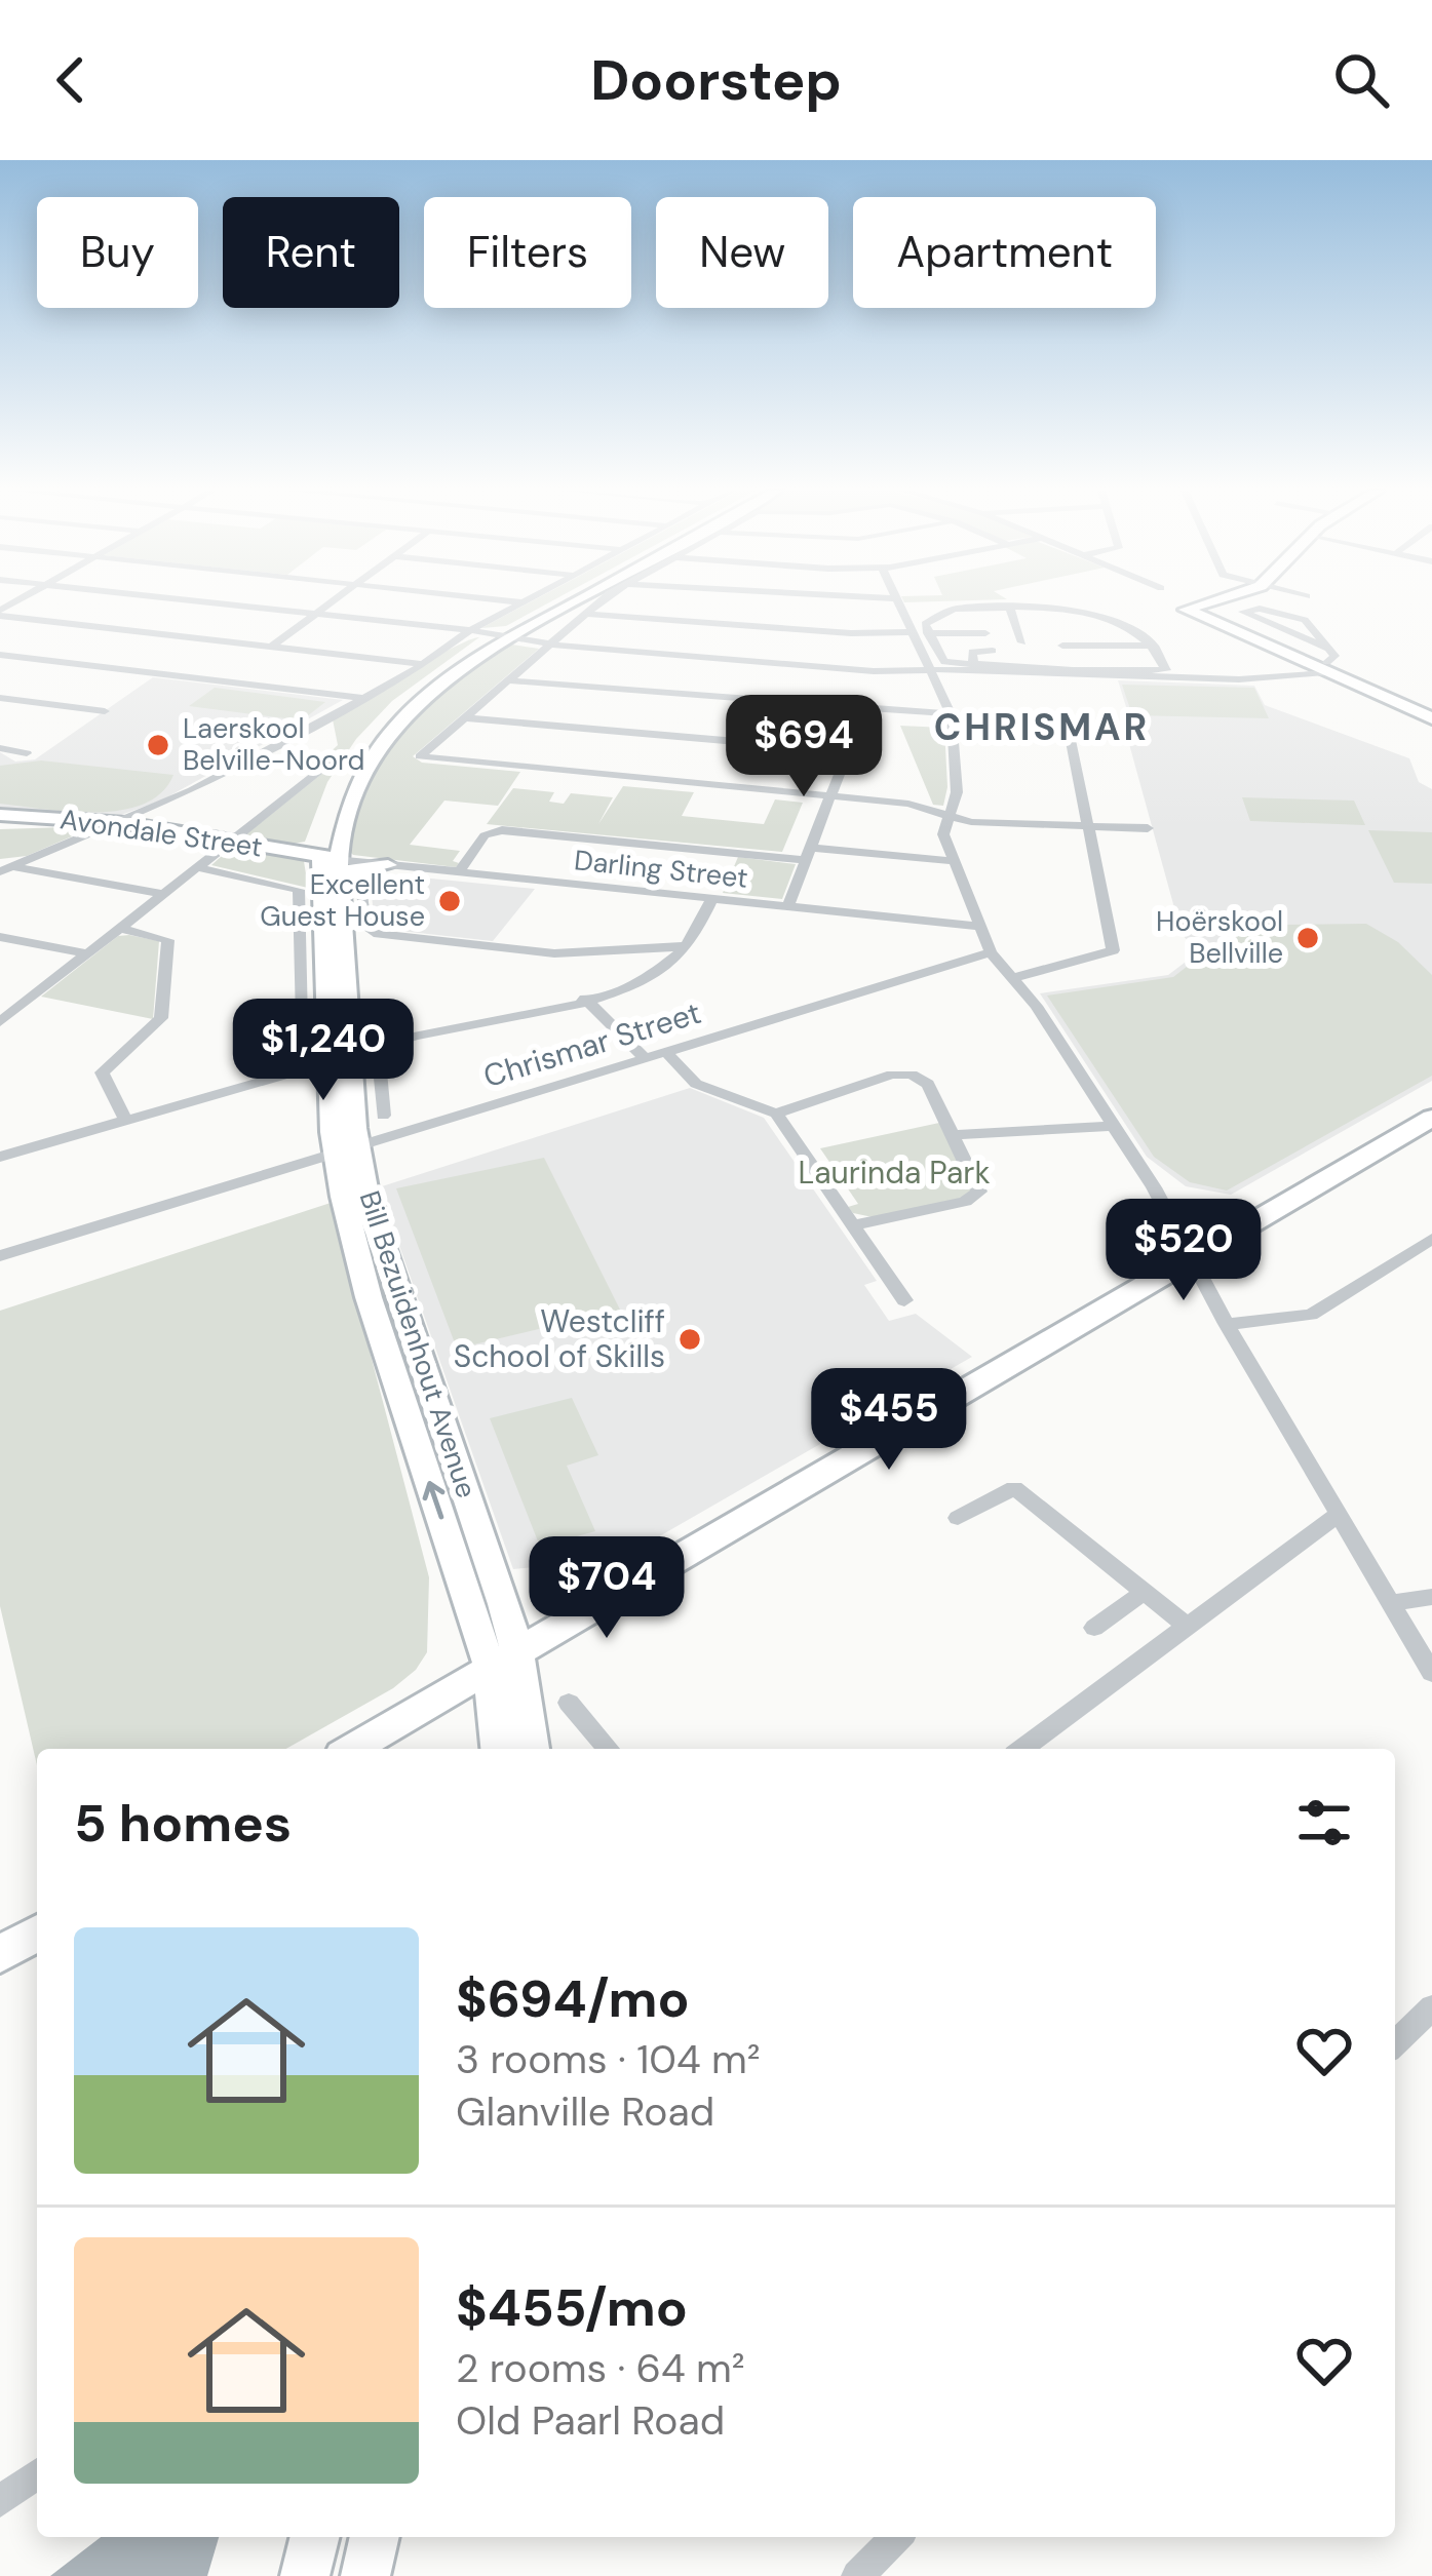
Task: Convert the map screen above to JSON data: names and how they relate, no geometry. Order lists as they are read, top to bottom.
{
  "streets": {
    "main road": ["Avondale Street", "Bill Bezuidenhout Avenue"],
    "street": ["Darling Street", "Chrismar Street"]
  },
  "crossings": [
    ["Avondale Street", "Bill Bezuidenhout Avenue"],
    ["Chrismar Street", "Bill Bezuidenhout Avenue"]
  ],
  "districts": ["CHRISMAR"],
  "parks": ["Laurinda Park"],
  "places": [
    "Laerskool Belville-Noord",
    "Excellent Guest House",
    "Hoërskool Bellville",
    "Westcliff School of Skills"
  ],
  "page": {
    "header": "Doorstep",
    "chip": [
      "Buy",
      "Rent",
      "Filters",
      "New",
      "Apartment"
    ],
    "price": [
      "$694",
      "$1,240",
      "$520",
      "$455",
      "$704"
    ],
    "heading": "5 homes",
    "list": [
      {
        "name": "$694/mo",
        "note": "3 rooms · 104 m² · Glanville Road"
      },
      {
        "name": "$455/mo",
        "note": "2 rooms · 64 m² · Old Paarl Road"
      }
    ]
  }
}
